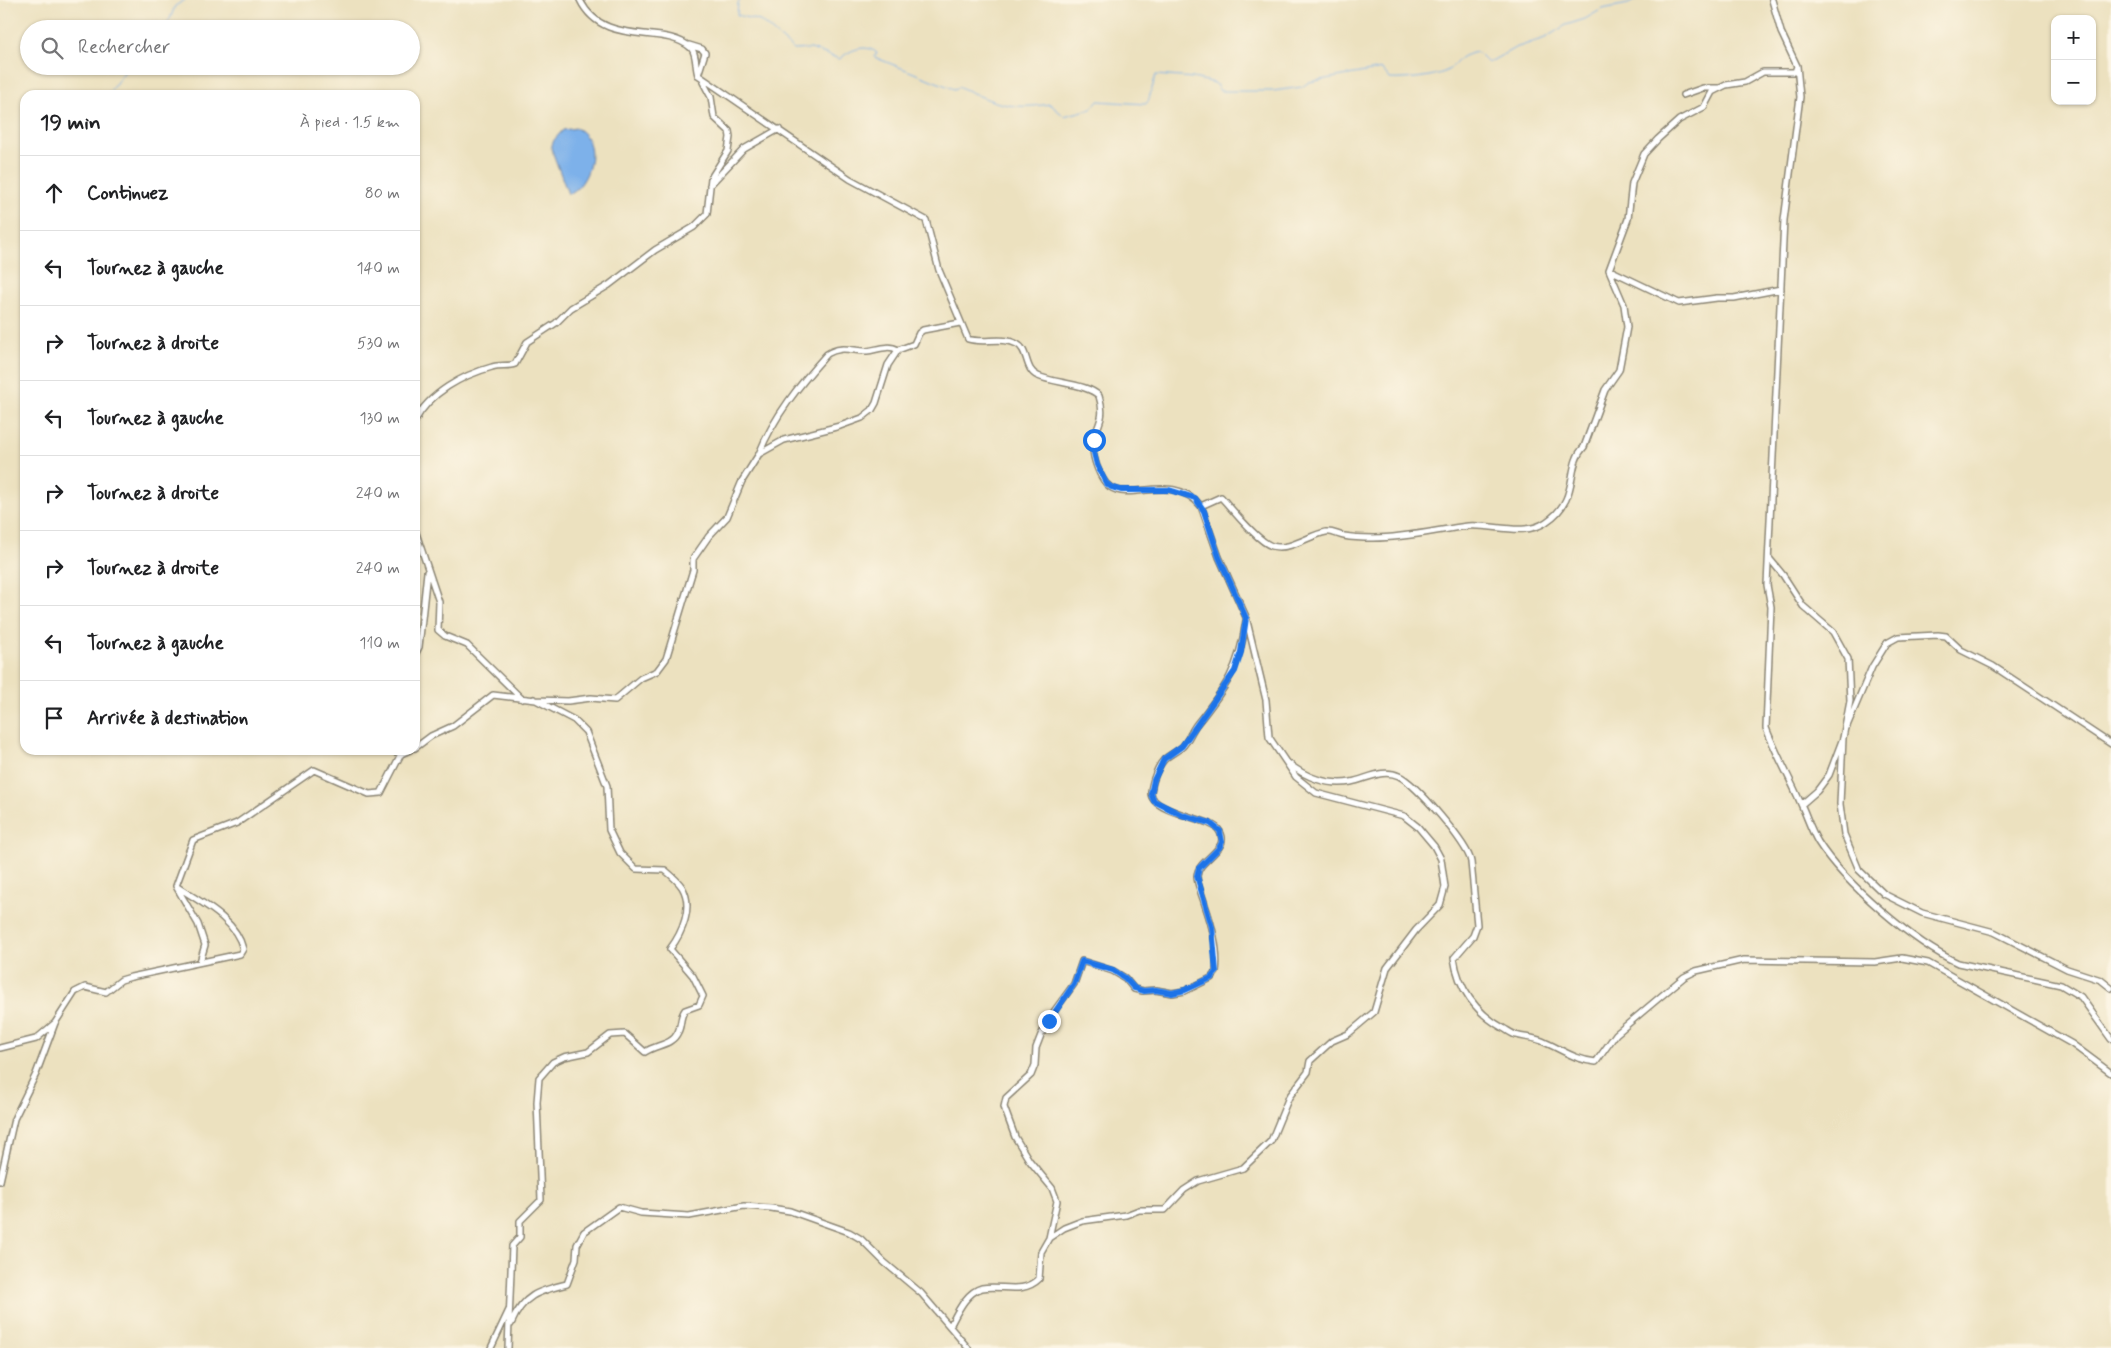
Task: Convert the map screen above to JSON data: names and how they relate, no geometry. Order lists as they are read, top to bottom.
{
  "page": {
    "map_buttons": ["+", "−"],
    "search": "Rechercher",
    "heading": ["19 min", "À pied · 1.5 km"],
    "list": [
      ["Continuez", "80 m"],
      ["Tournez à gauche", "140 m"],
      ["Tournez à droite", "530 m"],
      ["Tournez à gauche", "130 m"],
      ["Tournez à droite", "240 m"],
      ["Tournez à droite", "240 m"],
      ["Tournez à gauche", "110 m"],
      "Arrivée à destination"
    ]
  }
}
